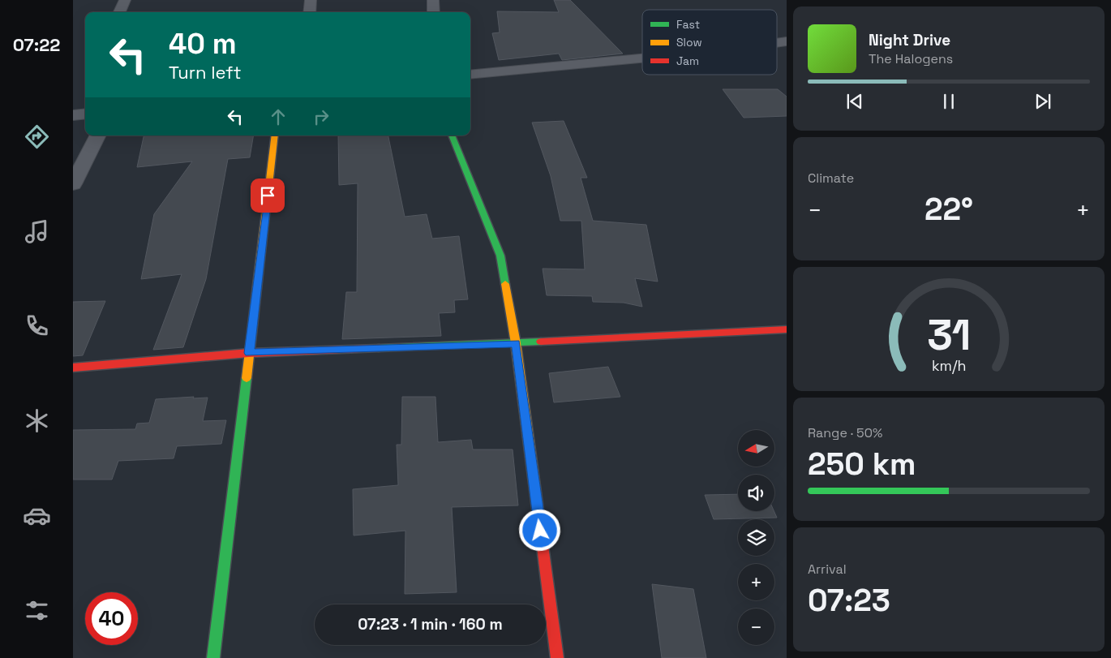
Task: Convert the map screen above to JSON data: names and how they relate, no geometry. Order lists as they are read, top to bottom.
{
  "legend": ["Fast", "Slow", "Jam"],
  "north": "left",
  "page": {
    "tabs": "07:22",
    "turn": ["40 m", "Turn left"],
    "song": ["Night Drive", "The Halogens"],
    "tile": [
      "Climate",
      ["Range · 50%", "250 km"],
      ["Arrival", "07:23"]
    ],
    "heat": ["−", "22°", "+"],
    "map_buttons": ["+", "−"],
    "limit": "40",
    "trip": "07:23 · 1 min · 160 m",
    "gauge": ["31", "km/h"]
  }
}
